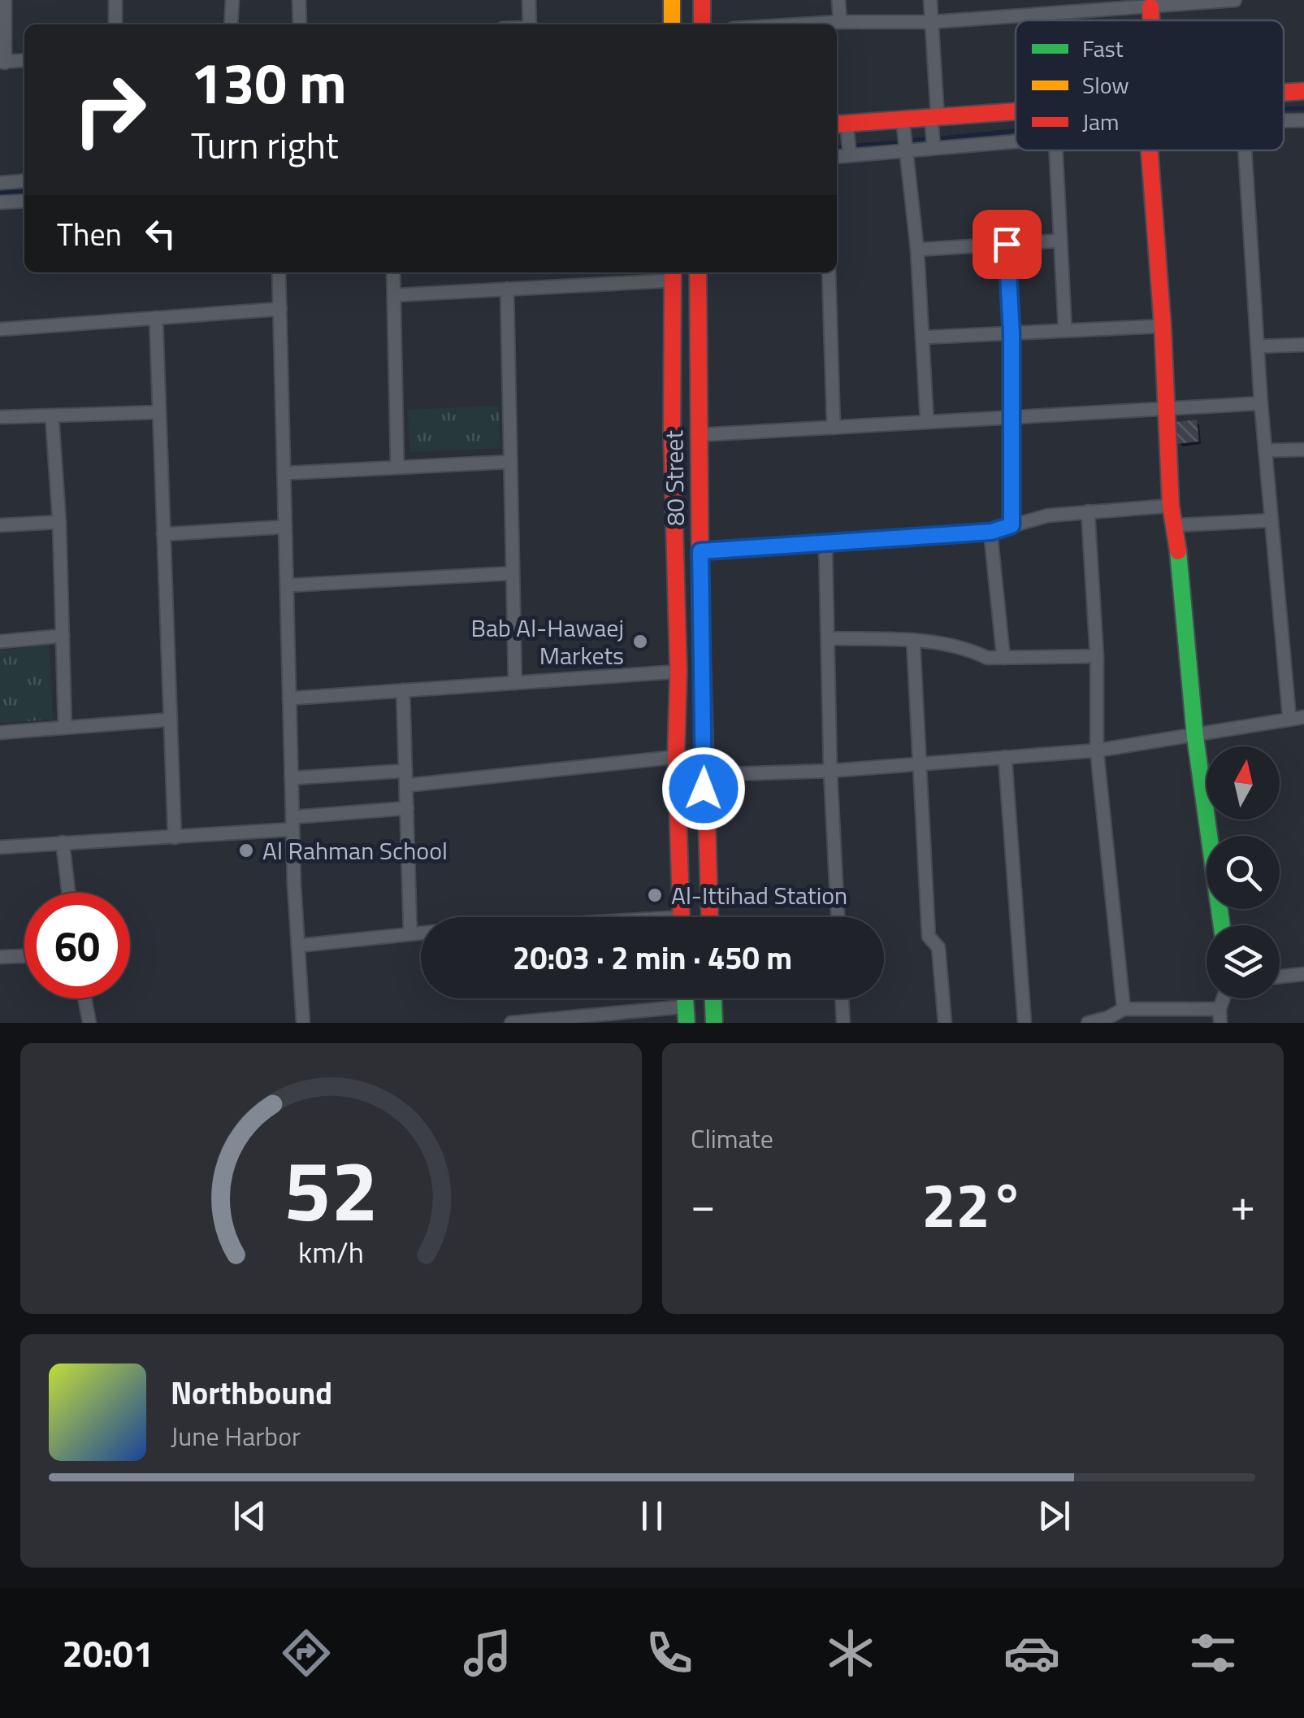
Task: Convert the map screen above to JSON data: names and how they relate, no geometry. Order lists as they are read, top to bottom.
{
  "streets": {
    "main road": ["80 Street"]
  },
  "places": ["Bab Al-Hawaej Markets", "Al Rahman School", "Al-Ittihad Station"],
  "legend": ["Fast", "Slow", "Jam"],
  "north": "top",
  "page": {
    "turn": ["130 m", "Turn right"],
    "then": "Then",
    "limit": "60",
    "trip": "20:03 · 2 min · 450 m",
    "tile": "Climate",
    "heat": ["−", "22°", "+"],
    "song": ["Northbound", "June Harbor"],
    "tabs": "20:01",
    "gauge": ["52", "km/h"]
  }
}
